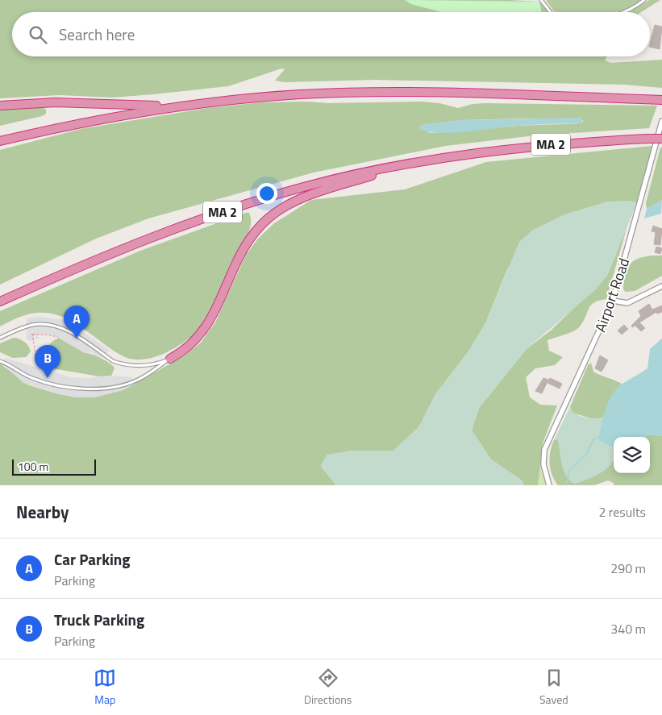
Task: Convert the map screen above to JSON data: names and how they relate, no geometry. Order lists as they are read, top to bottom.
{
  "streets": {
    "highway": ["MA 2"],
    "street": ["Airport Road"]
  },
  "scale_bar": "100 m",
  "page": {
    "search": "Search here",
    "pins": ["A", "B"],
    "scale": "100 m",
    "heading": ["Nearby", "2 results"],
    "list": [
      {
        "mark": "A",
        "name": "Car Parking",
        "note": "Parking",
        "value": "290 m"
      },
      {
        "mark": "B",
        "name": "Truck Parking",
        "note": "Parking",
        "value": "340 m"
      }
    ],
    "nav": ["Map", "Directions", "Saved"]
  }
}
